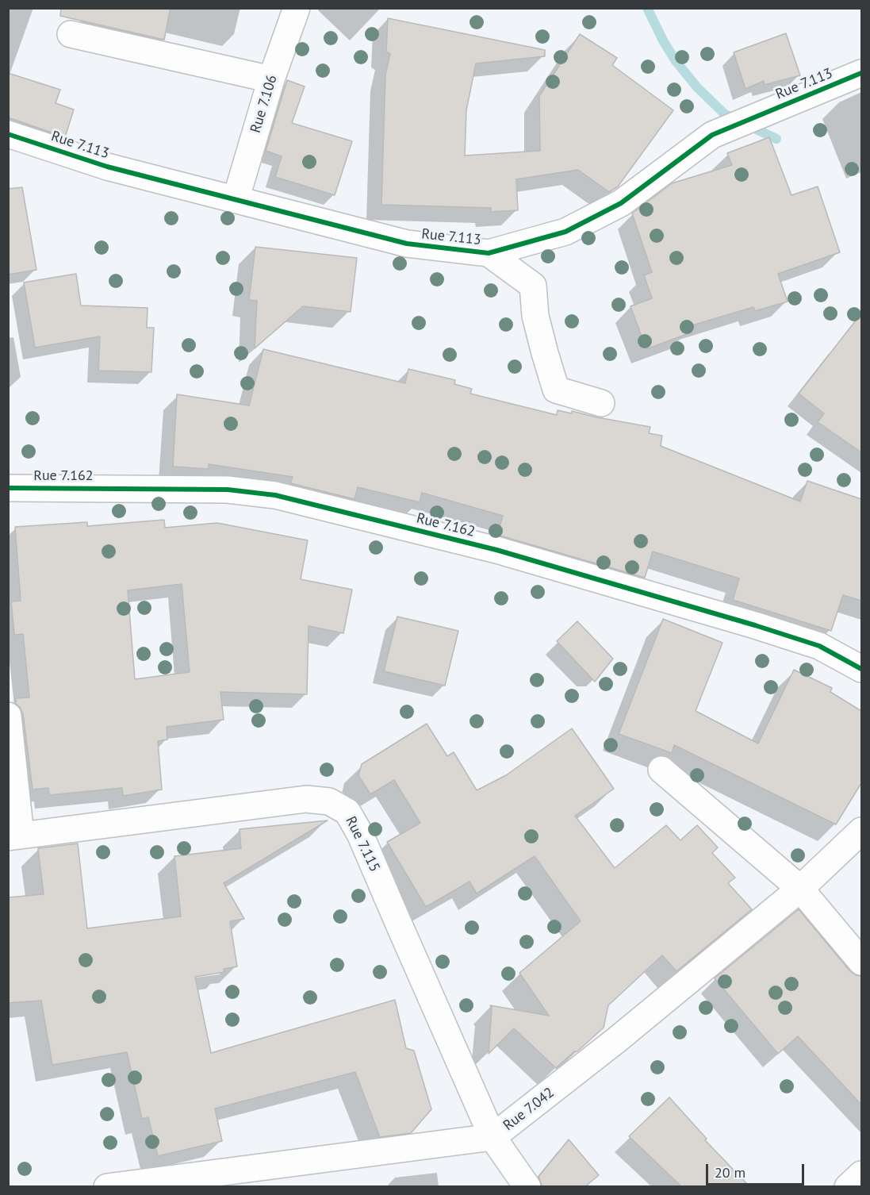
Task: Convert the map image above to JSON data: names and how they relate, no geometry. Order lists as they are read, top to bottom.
{
  "streets": {
    "street": [
      "Rue 7.113",
      "Rue 7.106",
      "Rue 7.162",
      "Rue 7.115",
      "Rue 7.042"
    ]
  },
  "crossings": [
    ["Rue 7.113", "Rue 7.106"],
    ["Rue 7.115", "Rue 7.042"]
  ],
  "scale_bar": "20 m"
}
